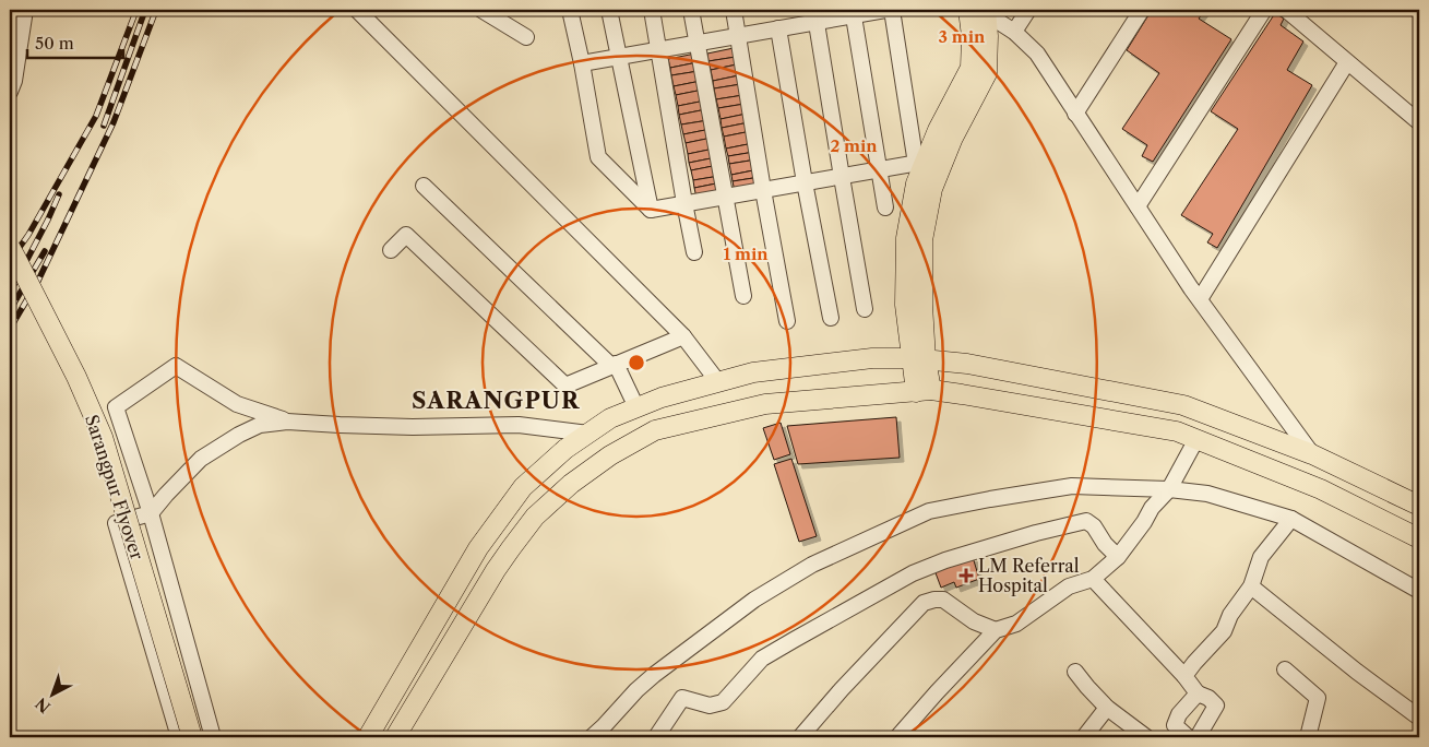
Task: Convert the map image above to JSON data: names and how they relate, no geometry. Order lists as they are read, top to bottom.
{
  "streets": {
    "main road": ["Sarangpur Flyover"]
  },
  "districts": ["SARANGPUR"],
  "places": {
    "health": ["LM Referral Hospital"]
  },
  "scale_bar": "50 m",
  "north": "bottom left",
  "rings": ["3 min", "2 min", "1 min"]
}
